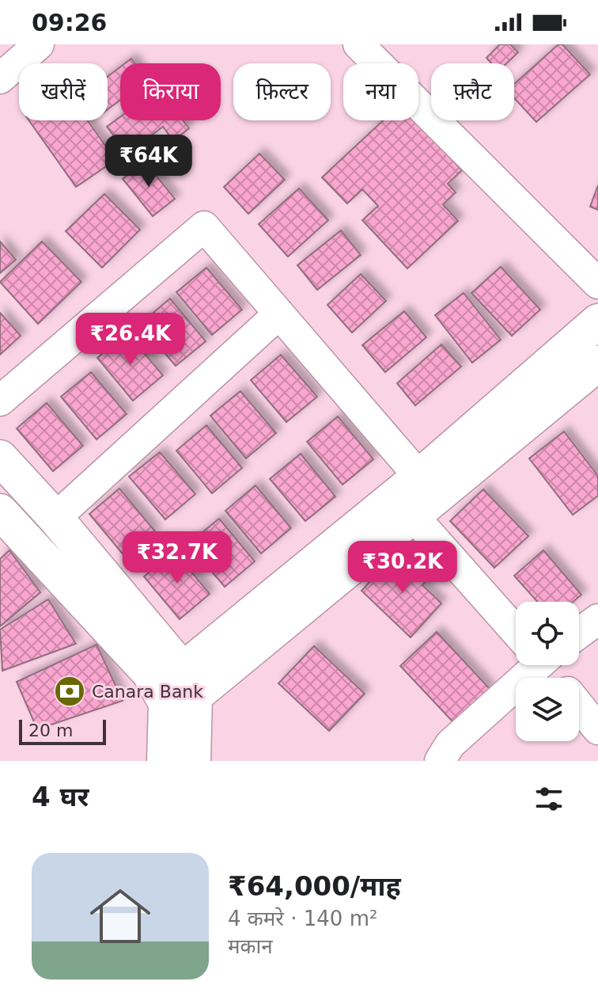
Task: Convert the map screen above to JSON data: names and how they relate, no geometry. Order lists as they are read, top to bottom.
{
  "places": {
    "bank": ["Canara Bank"]
  },
  "scale_bar": "20 m",
  "page": {
    "status": "09:26",
    "chip": [
      "खरीदें",
      "किराया",
      "फ़िल्टर",
      "नया",
      "फ़्लैट"
    ],
    "price": [
      "₹64K",
      "₹26.4K",
      "₹32.7K",
      "₹30.2K"
    ],
    "scale": "20 m",
    "heading": "4 घर",
    "list": [
      {
        "name": "₹64,000/माह",
        "note": "4 कमरे · 140 m² · मकान"
      }
    ]
  }
}
